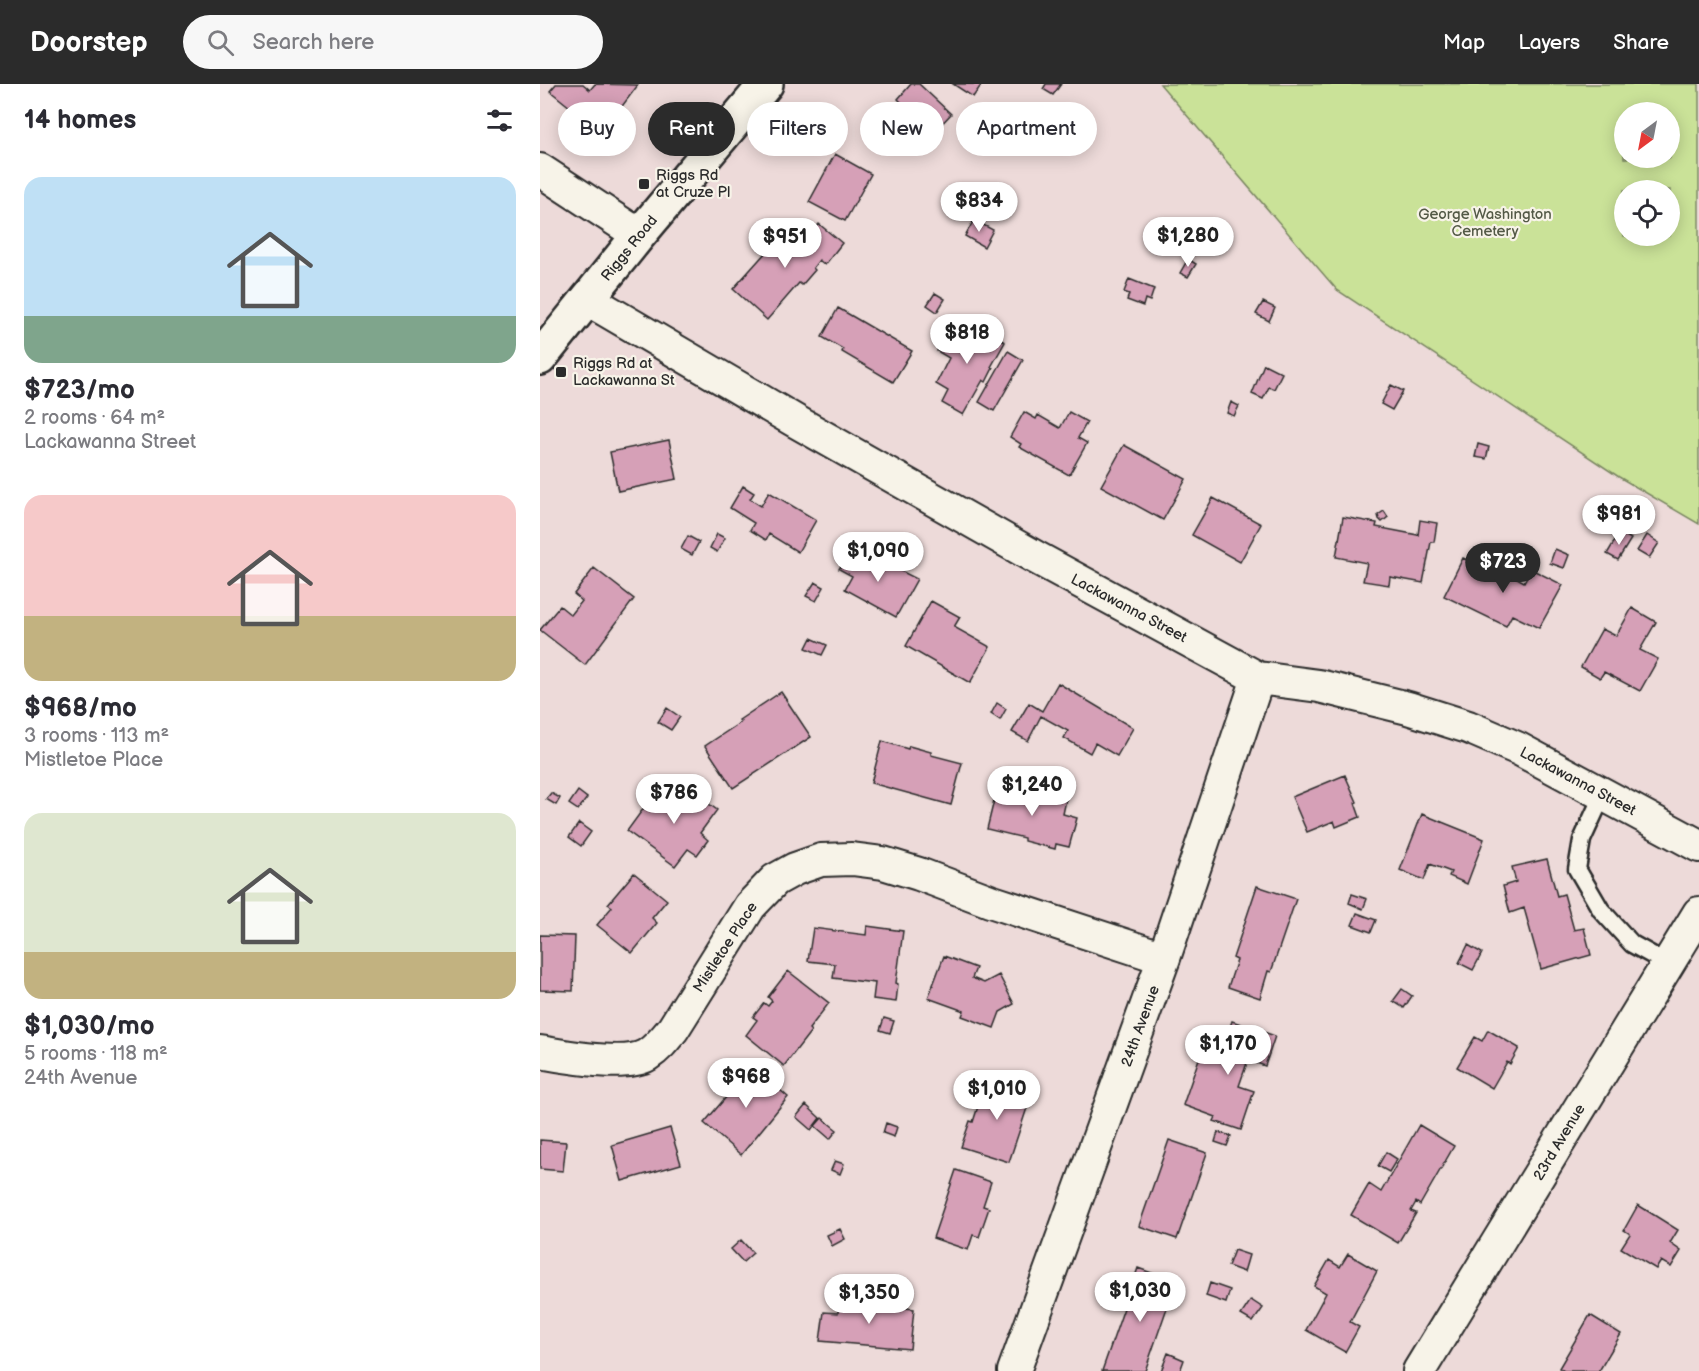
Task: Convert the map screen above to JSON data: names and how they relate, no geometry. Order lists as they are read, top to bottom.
{
  "streets": {
    "main road": ["Riggs Road"],
    "street": [
      "Lackawanna Street",
      "Mistletoe Place",
      "24th Avenue",
      "23rd Avenue"
    ]
  },
  "crossings": [
    ["Riggs Road", "Lackawanna Street"],
    ["Lackawanna Street", "24th Avenue"],
    ["Mistletoe Place", "24th Avenue"]
  ],
  "parks": ["George Washington Cemetery"],
  "places": {
    "transit": ["Riggs Rd at Cruze Pl", "Riggs Rd at Lackawanna St"]
  },
  "north": "bottom left",
  "page": {
    "header": "Doorstep",
    "search": "Search here",
    "nav": ["Map", "Layers", "Share"],
    "heading": "14 homes",
    "chip": [
      "Buy",
      "Rent",
      "Filters",
      "New",
      "Apartment"
    ],
    "list": [
      {
        "name": "$723/mo",
        "note": "2 rooms · 64 m² · Lackawanna Street"
      },
      {
        "name": "$968/mo",
        "note": "3 rooms · 113 m² · Mistletoe Place"
      },
      {
        "name": "$1,030/mo",
        "note": "5 rooms · 118 m² · 24th Avenue"
      }
    ],
    "price": [
      "$834",
      "$1,280",
      "$951",
      "$818",
      "$981",
      "$1,090",
      "$723",
      "$1,240",
      "$786",
      "$1,170",
      "$968",
      "$1,010",
      "$1,030",
      "$1,350"
    ]
  }
}
